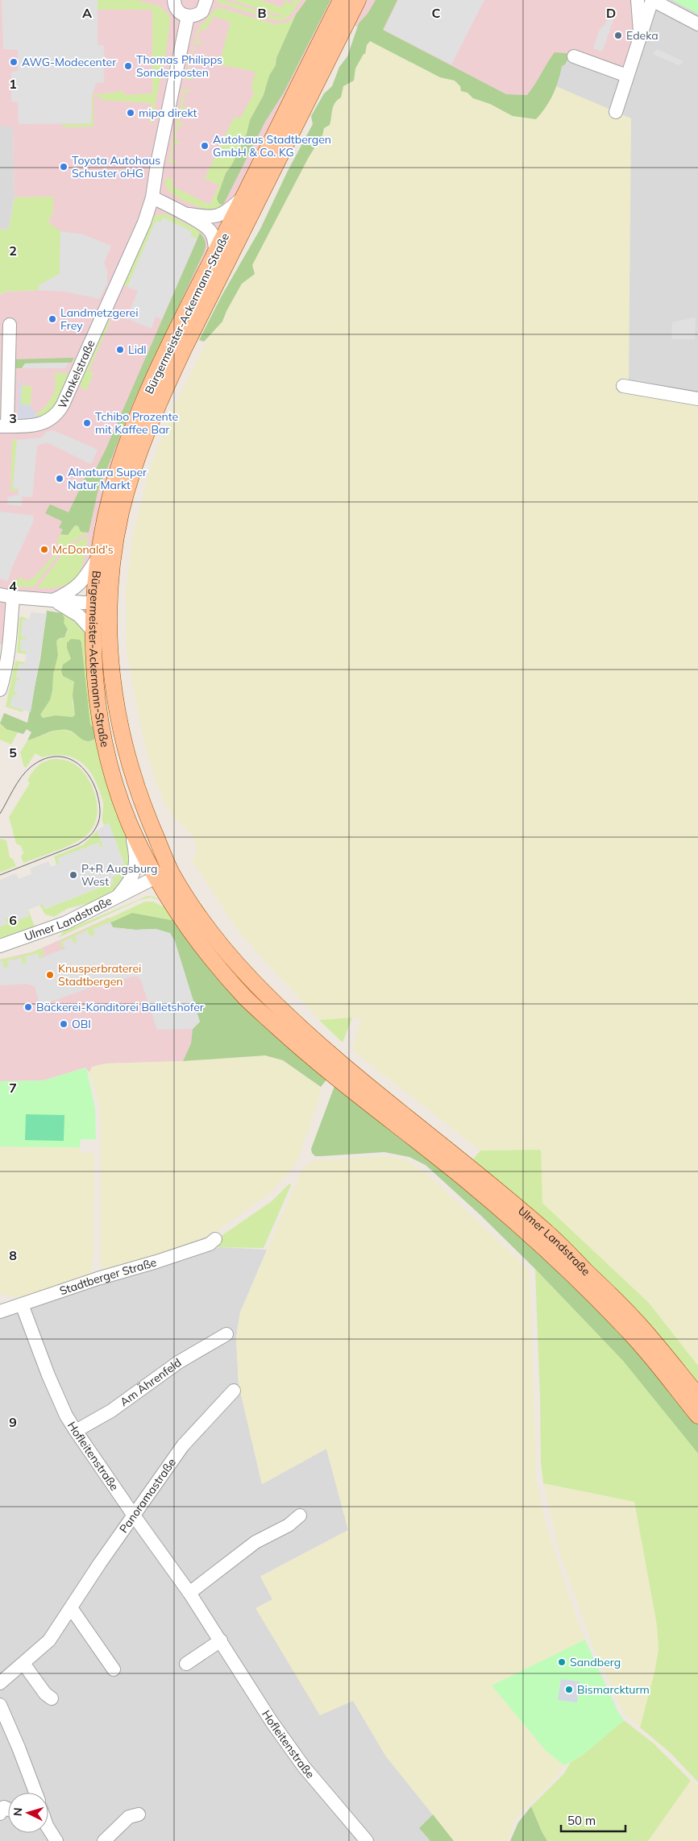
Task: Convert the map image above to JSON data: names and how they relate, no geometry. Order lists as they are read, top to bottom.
{
  "streets": {
    "main road": ["Bürgermeister-Ackermann-Straße", "Ulmer Landstraße"],
    "street": [
      "Wankelstraße",
      "Stadtberger Straße",
      "Am Ährenfeld",
      "Hofleitenstraße",
      "Panoramastraße"
    ]
  },
  "crossings": [
    ["Bürgermeister-Ackermann-Straße", "Ulmer Landstraße"],
    ["Stadtberger Straße", "Hofleitenstraße"],
    ["Am Ährenfeld", "Hofleitenstraße"],
    ["Hofleitenstraße", "Panoramastraße"]
  ],
  "places": [
    "Edeka",
    "AWG-Modecenter",
    "Thomas Philipps Sonderposten",
    "mipa direkt",
    "Autohaus Stadtbergen GmbH & Co. KG",
    "Toyota Autohaus Schuster oHG",
    "Landmetzgerei Frey",
    "Lidl",
    "Tchibo Prozente mit Kaffee Bar",
    "Alnatura Super Natur Markt",
    "McDonald's",
    "P+R Augsburg West",
    "Knusperbraterei Stadtbergen",
    "Bäckerei-Konditorei Balletshofer",
    "OBI",
    "Sandberg",
    "Bismarckturm"
  ],
  "scale_bar": "50 m",
  "north": "left",
  "grid": {
    "columns": [
      "A",
      "B",
      "C",
      "D"
    ],
    "rows": [
      "1",
      "2",
      "3",
      "4",
      "5",
      "6",
      "7",
      "8",
      "9"
    ]
  }
}
